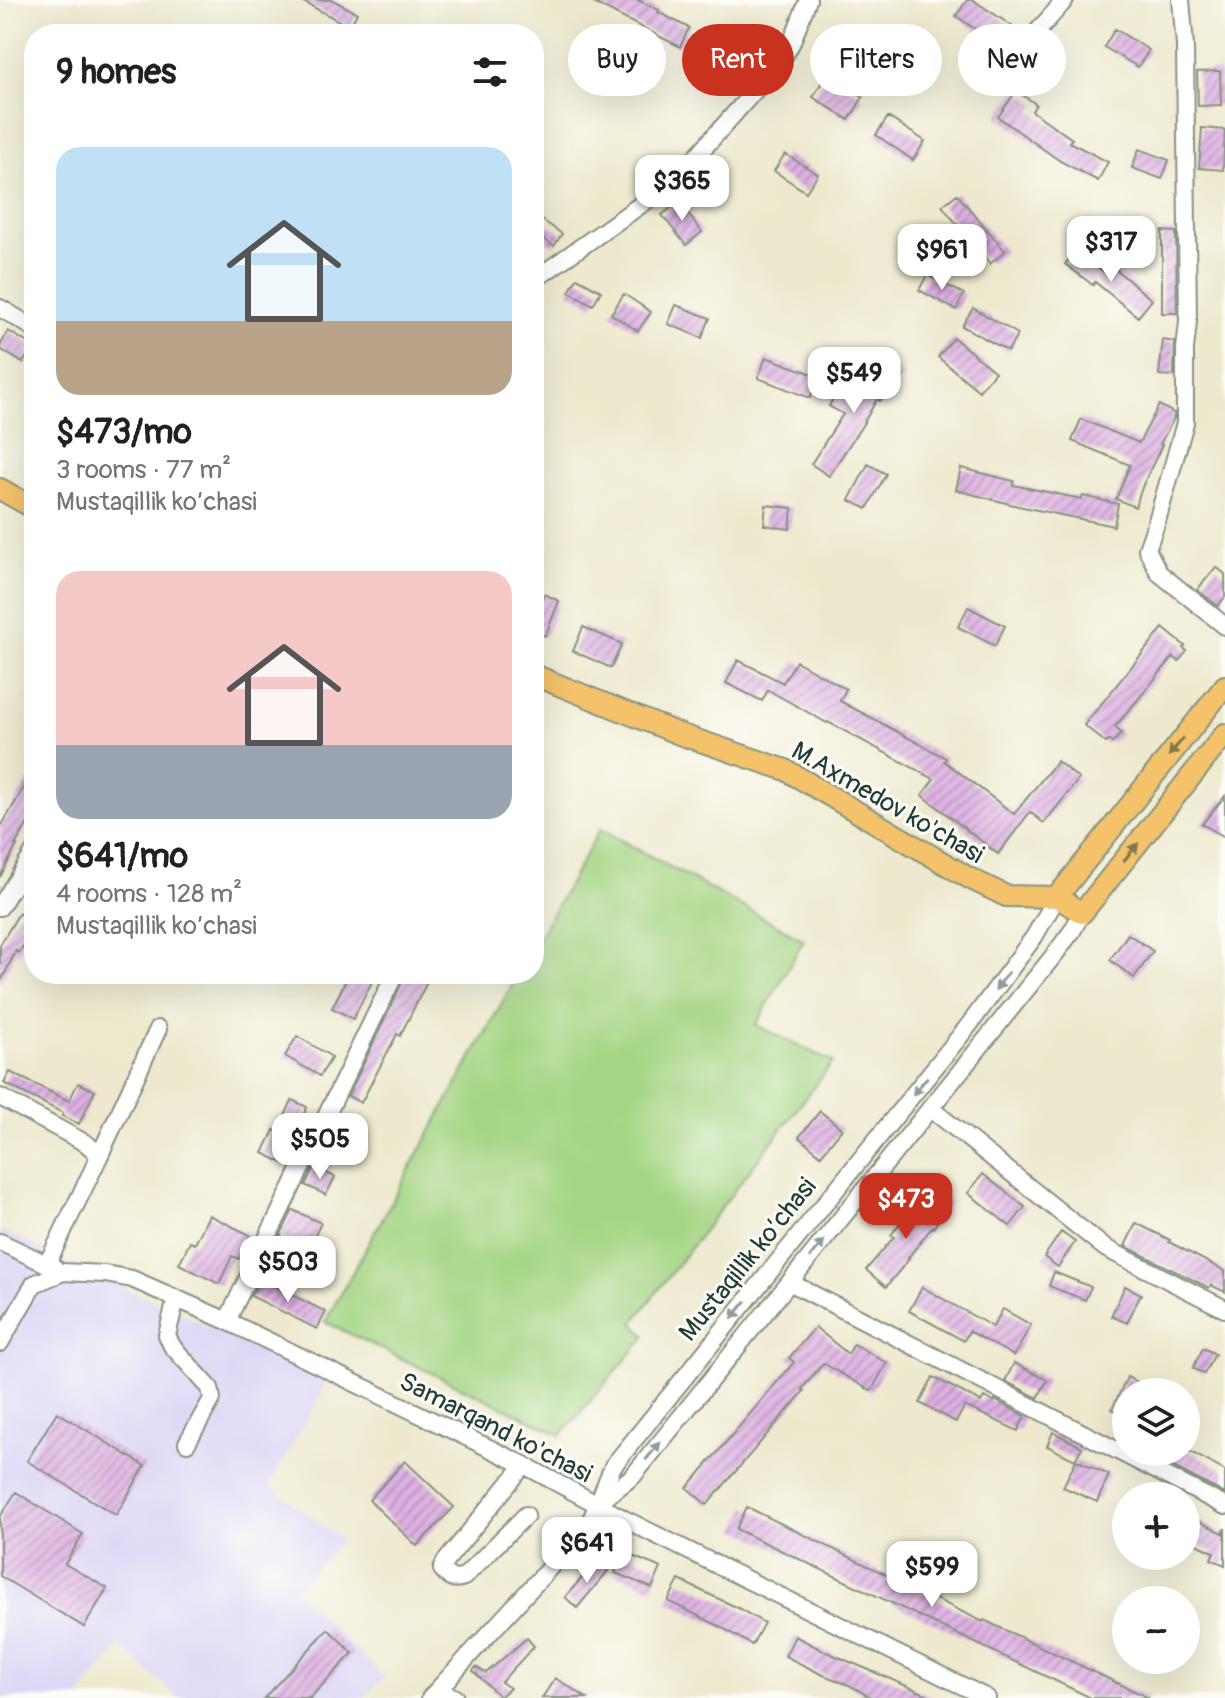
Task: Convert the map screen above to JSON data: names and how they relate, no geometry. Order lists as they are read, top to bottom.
{
  "streets": {
    "main road": ["M.Axmedov ko'chasi"],
    "street": ["Mustaqillik ko’chasi", "Samarqand ko'chasi"]
  },
  "crossings": [
    ["M.Axmedov ko'chasi", "Mustaqillik ko’chasi"],
    ["Mustaqillik ko’chasi", "Samarqand ko'chasi"]
  ],
  "page": {
    "chip": [
      "Buy",
      "Rent",
      "Filters",
      "New"
    ],
    "heading": "9 homes",
    "list": [
      {
        "name": "$473/mo",
        "note": "3 rooms · 77 m² · Mustaqillik ko’chasi"
      },
      {
        "name": "$641/mo",
        "note": "4 rooms · 128 m² · Mustaqillik ko’chasi"
      }
    ],
    "price": [
      "$365",
      "$317",
      "$961",
      "$549",
      "$505",
      "$473",
      "$503",
      "$641",
      "$599"
    ],
    "map_buttons": ["+", "−"]
  }
}
